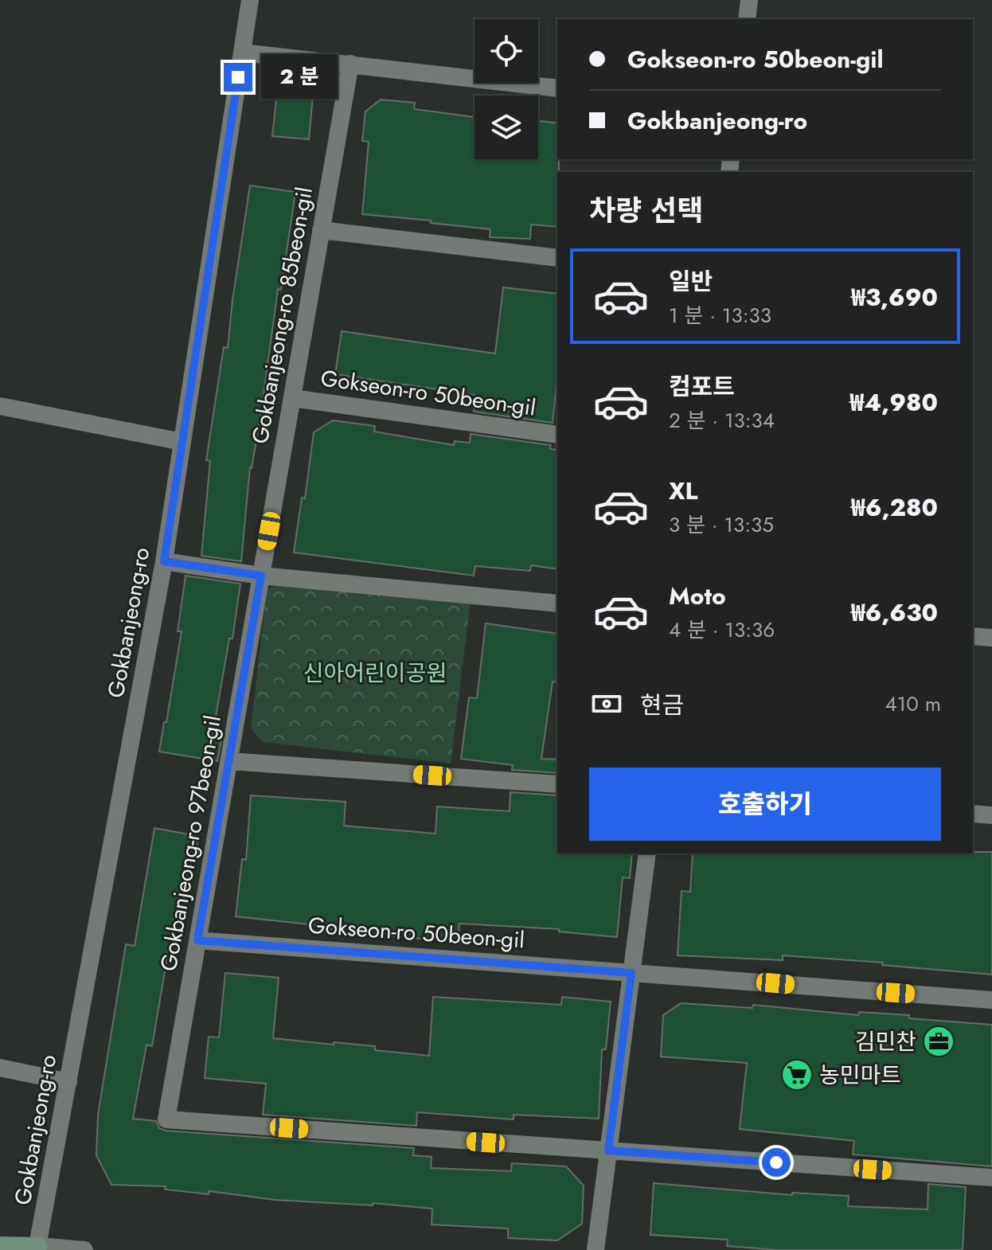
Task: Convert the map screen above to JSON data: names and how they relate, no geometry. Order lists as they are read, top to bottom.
{
  "streets": {
    "street": [
      "Gokbanjeong-ro 85beon-gil",
      "Gokseon-ro 50beon-gil",
      "Gokbanjeong-ro",
      "Gokbanjeong-ro 97beon-gil"
    ]
  },
  "crossings": [
    ["Gokbanjeong-ro 85beon-gil", "Gokseon-ro 50beon-gil"],
    ["Gokbanjeong-ro 85beon-gil", "Gokbanjeong-ro 97beon-gil"],
    ["Gokseon-ro 50beon-gil", "Gokbanjeong-ro 97beon-gil"]
  ],
  "parks": ["신아어린이공원"],
  "places": {
    "office": ["김민찬"],
    "supermarket": ["농민마트"]
  },
  "page": {
    "banner": ["Gokseon-ro 50beon-gil", "Gokbanjeong-ro"],
    "bubble": "2 분",
    "heading": "차량 선택",
    "list": [
      {
        "name": "일반",
        "note": "1 분 · 13:33",
        "value": "₩3,690"
      },
      {
        "name": "컴포트",
        "note": "2 분 · 13:34",
        "value": "₩4,980"
      },
      {
        "name": "XL",
        "note": "3 분 · 13:35",
        "value": "₩6,280"
      },
      {
        "name": "Moto",
        "note": "4 분 · 13:36",
        "value": "₩6,630"
      }
    ],
    "pay": ["현금", "410 m"],
    "buttons": "호출하기"
  }
}
